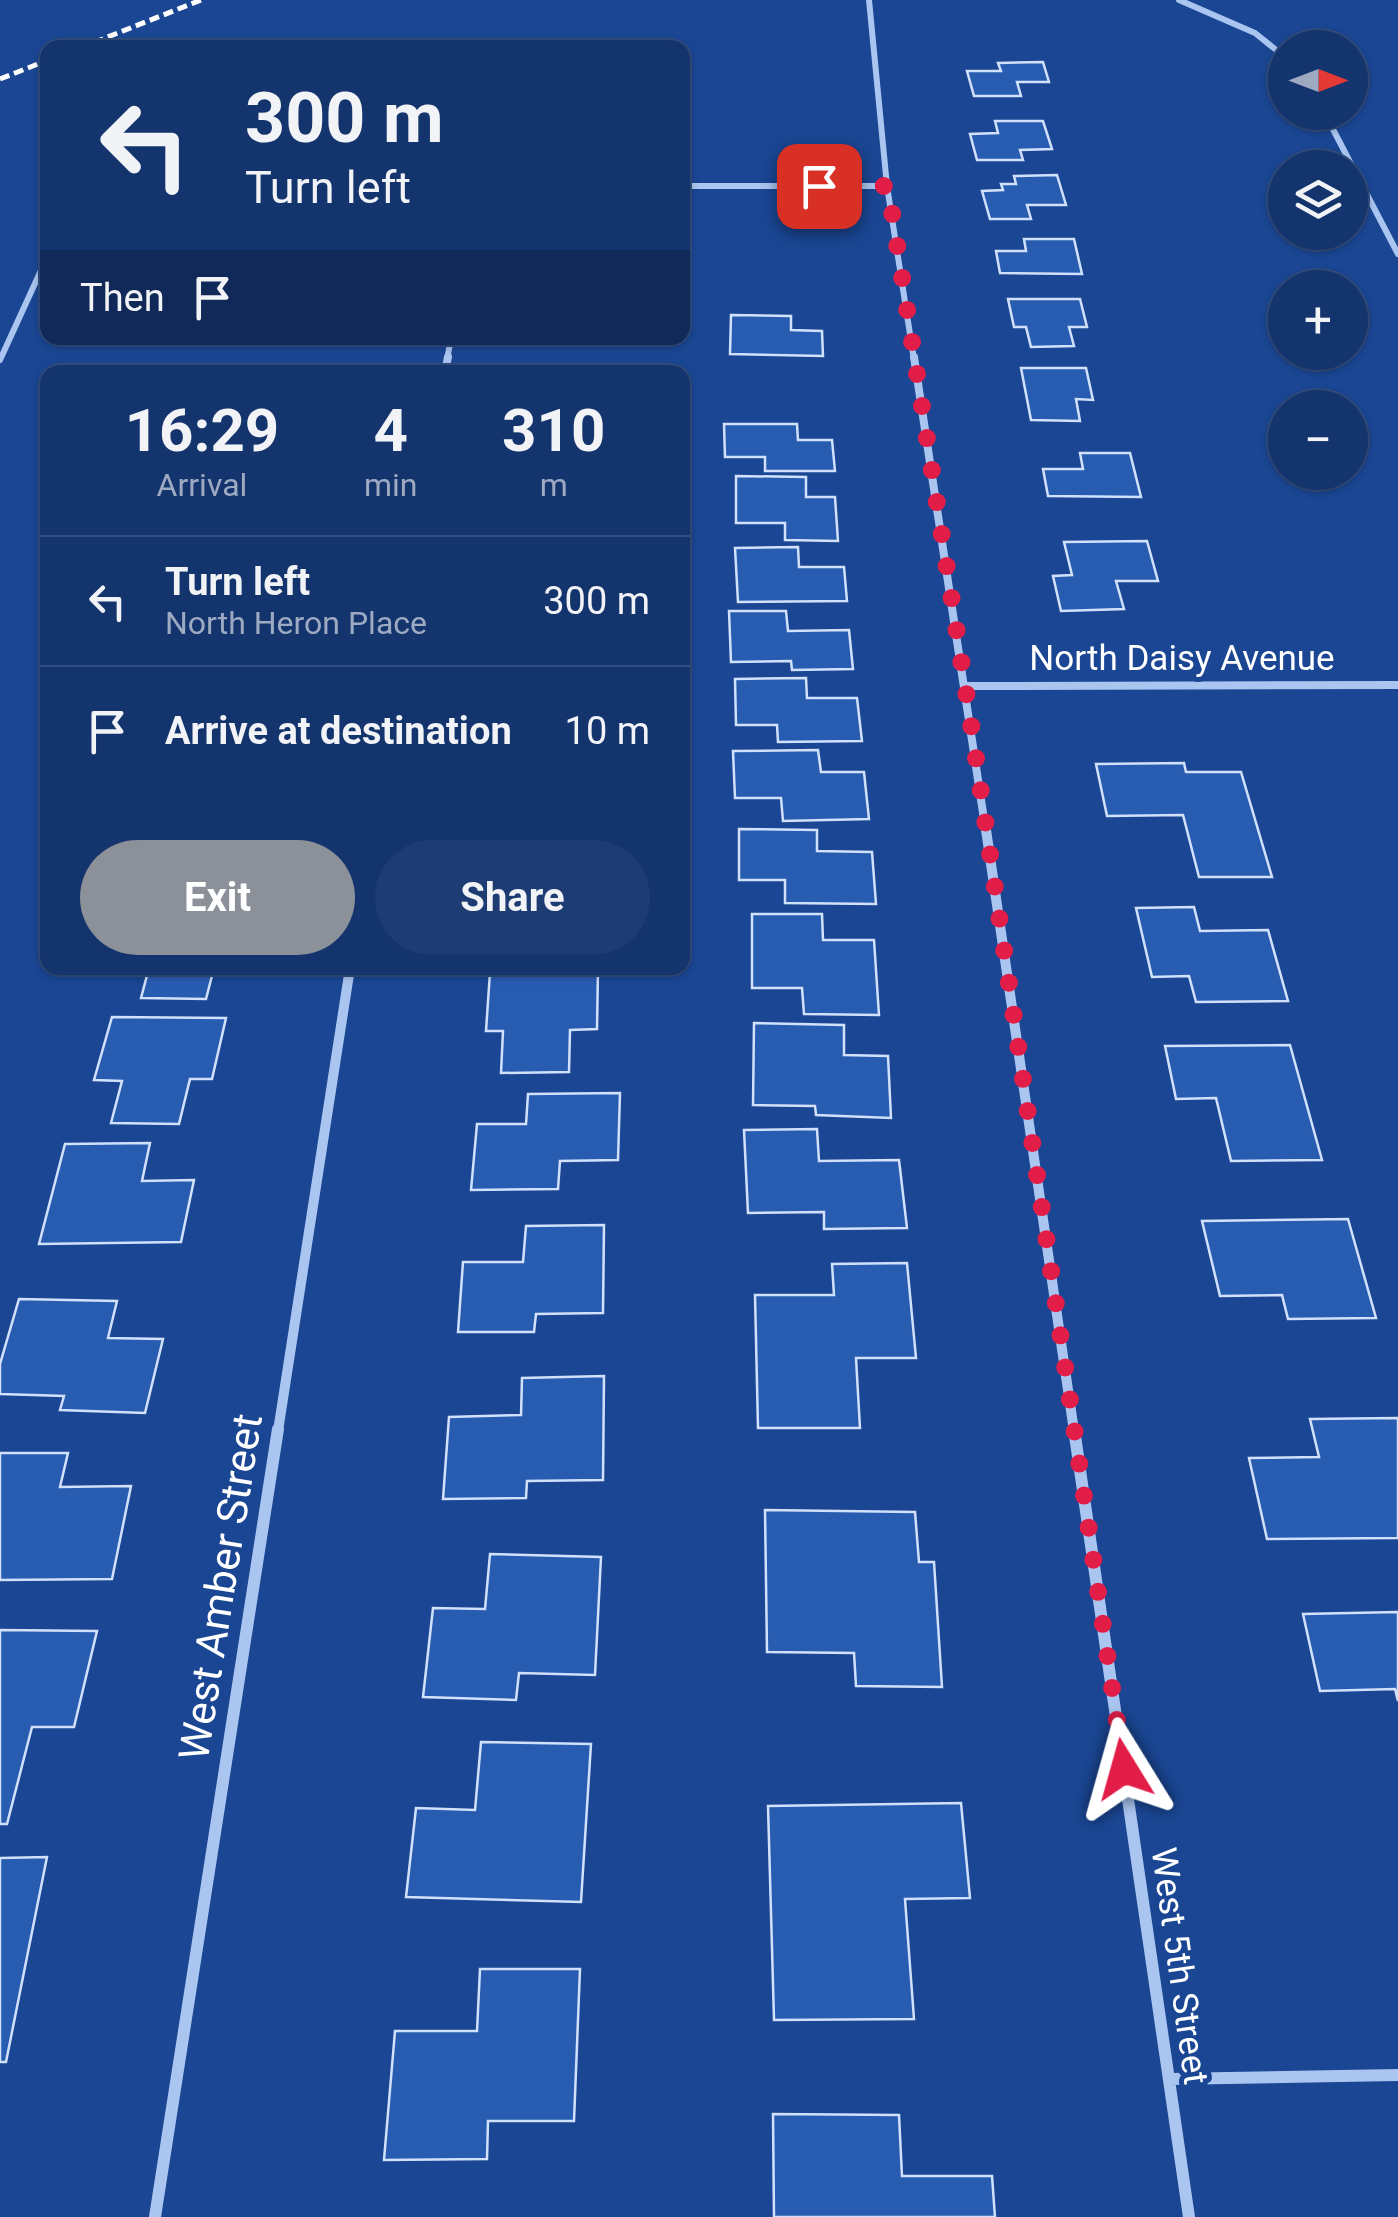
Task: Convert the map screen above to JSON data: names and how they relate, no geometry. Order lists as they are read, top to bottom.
{
  "streets": {
    "street": ["North Daisy Avenue", "West Amber Street", "West 5th Street"]
  },
  "crossings": [
    ["North Daisy Avenue", "West 5th Street"]
  ],
  "north": "right",
  "page": {
    "map_buttons": ["+", "−"],
    "turn": ["300 m", "Turn left"],
    "then": "Then",
    "eta": [
      "16:29",
      "Arrival",
      "4",
      "min",
      "310",
      "m"
    ],
    "list": [
      {
        "name": "Turn left",
        "note": "North Heron Place",
        "value": "300 m"
      },
      {
        "name": "Arrive at destination",
        "value": "10 m"
      }
    ],
    "buttons": ["Exit", "Share"]
  }
}
